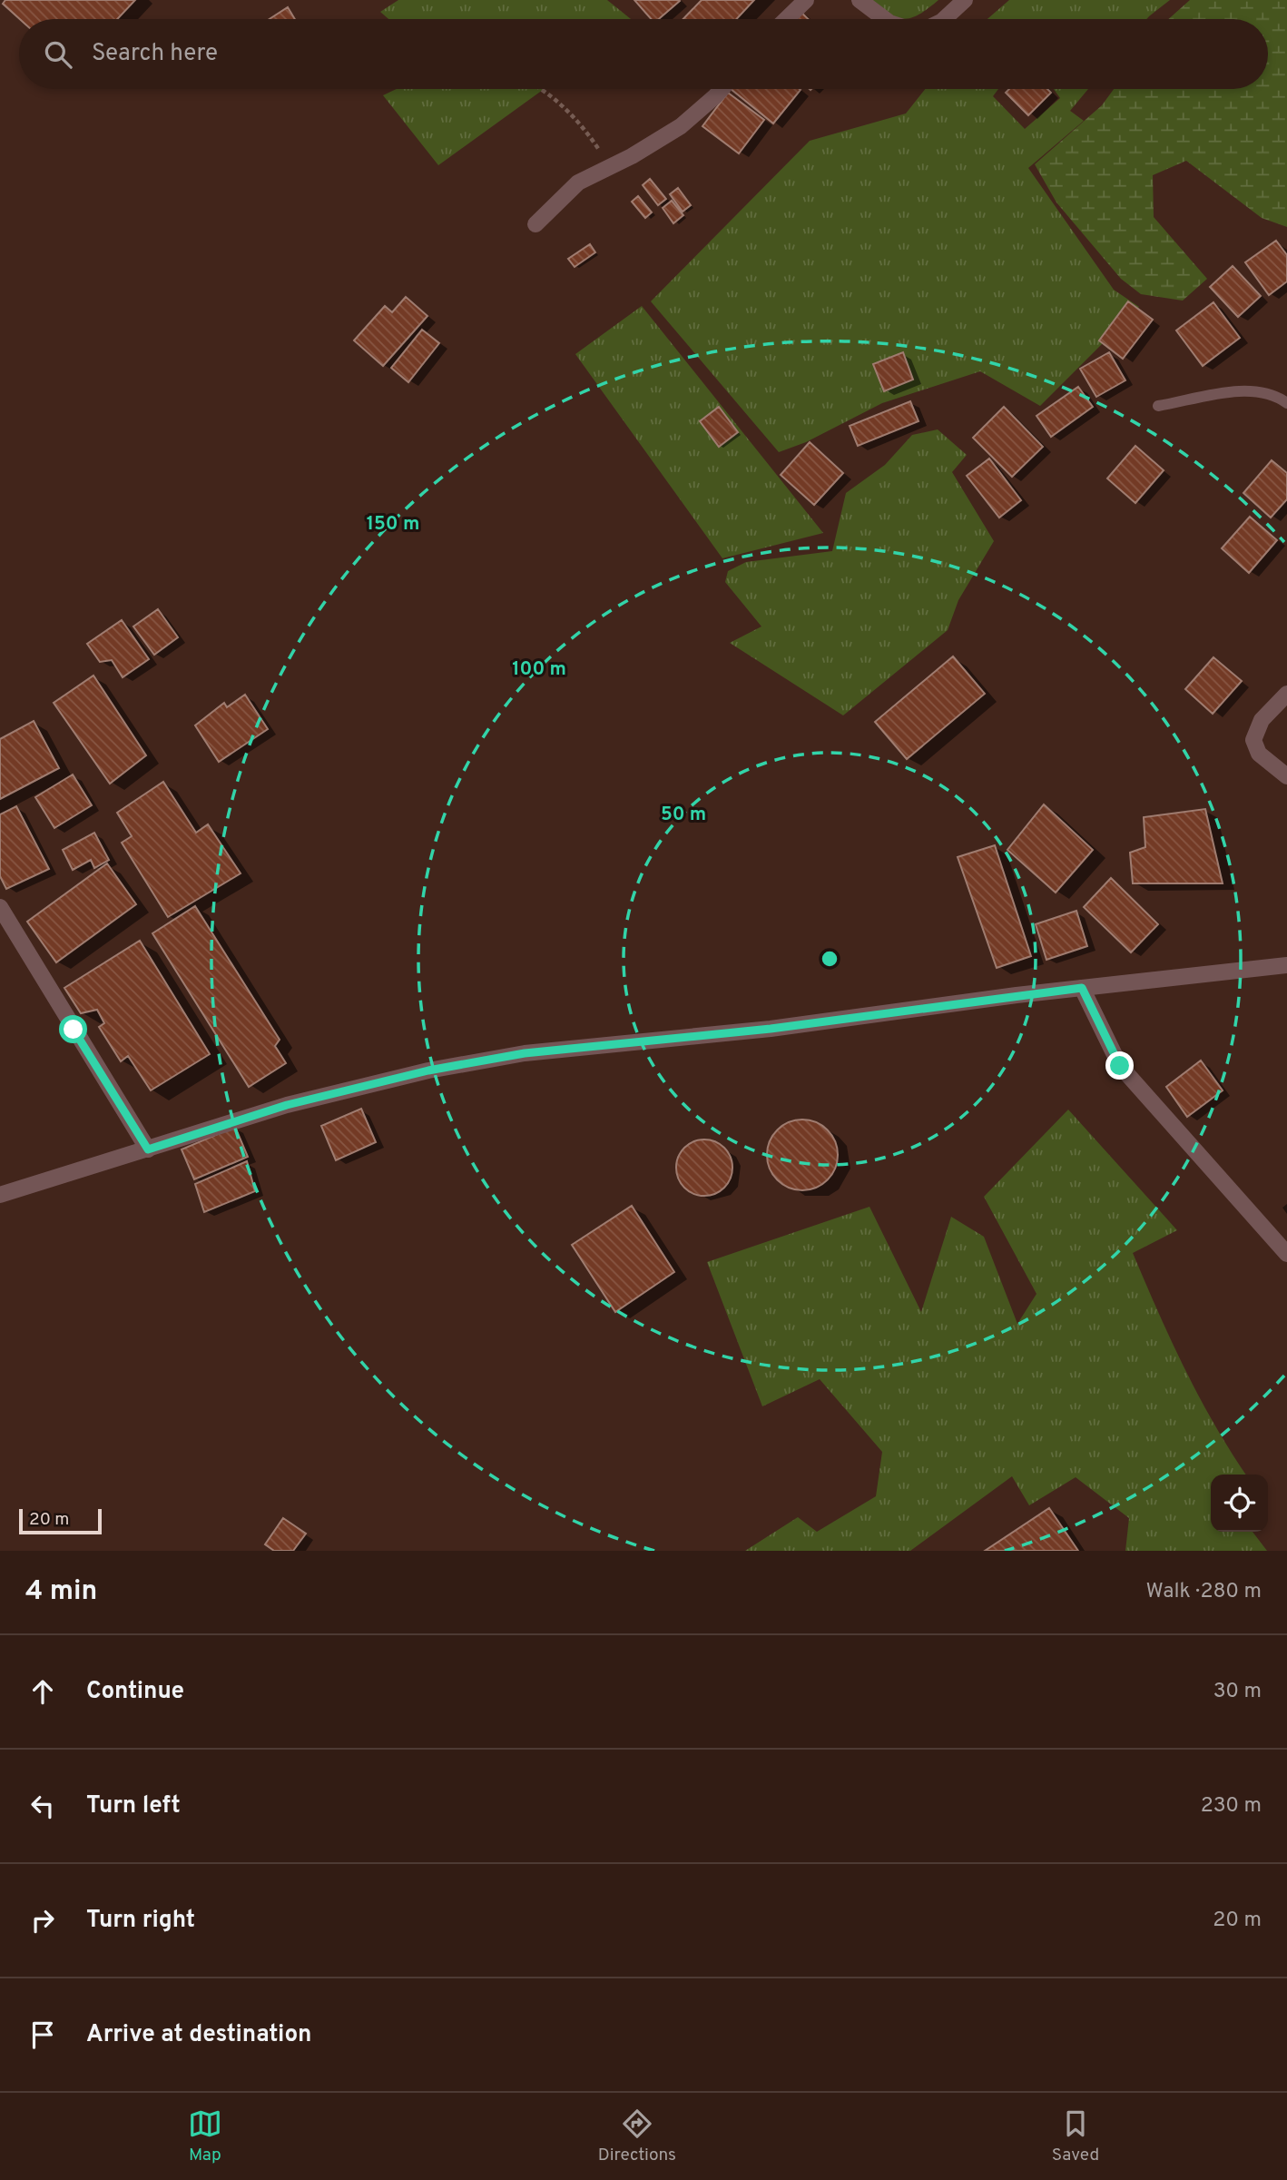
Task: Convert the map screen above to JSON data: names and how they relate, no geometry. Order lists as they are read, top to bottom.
{
  "scale_bar": "20 m",
  "page": {
    "search": "Search here",
    "scale": "20 m",
    "heading": ["4 min", "Walk · 280 m"],
    "list": [
      ["Continue", "30 m"],
      ["Turn left", "230 m"],
      ["Turn right", "20 m"],
      "Arrive at destination"
    ],
    "nav": ["Map", "Directions", "Saved"]
  },
  "rings": ["150 m", "100 m", "50 m"]
}
